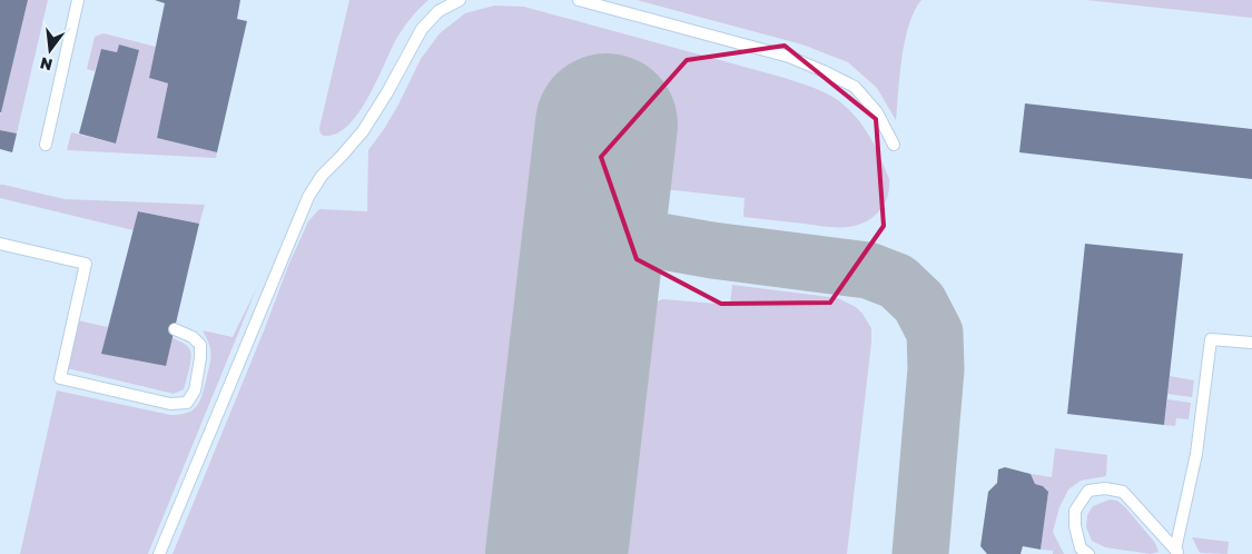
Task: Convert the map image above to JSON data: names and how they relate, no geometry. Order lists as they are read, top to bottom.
{
  "north": "bottom"
}
